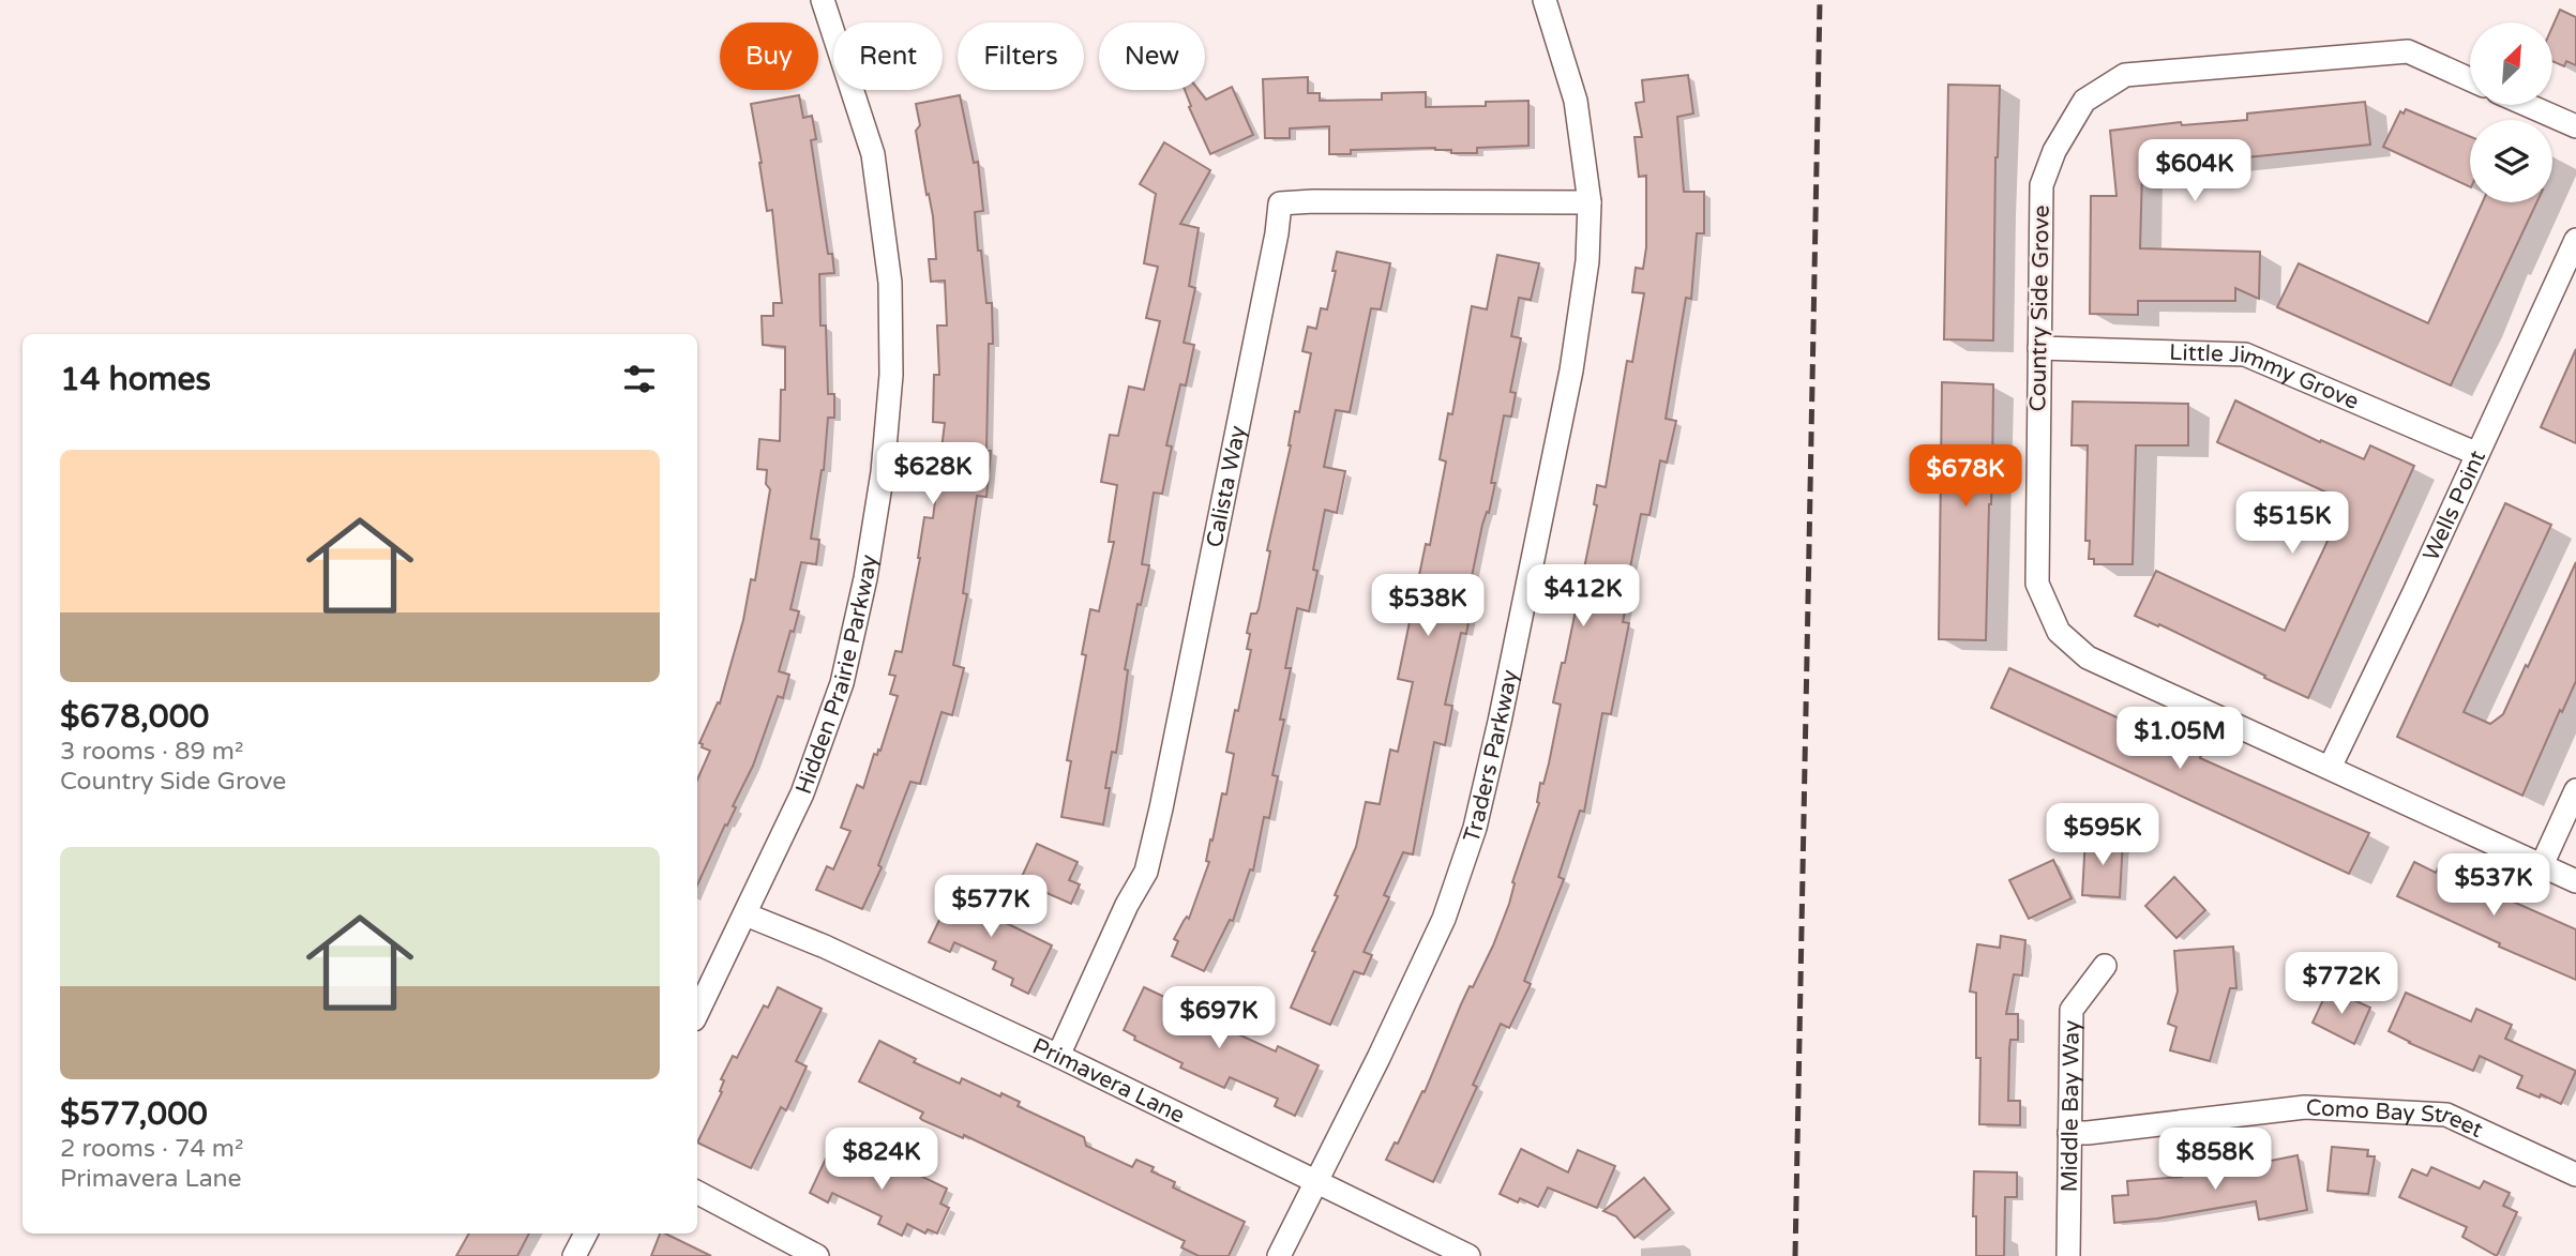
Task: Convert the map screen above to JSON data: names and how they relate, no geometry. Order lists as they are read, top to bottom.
{
  "streets": {
    "street": [
      "Country Side Grove",
      "Little Jimmy Grove",
      "Calista Way",
      "Wells Point",
      "Hidden Prairie Parkway",
      "Traders Parkway",
      "Primavera Lane",
      "Middle Bay Way",
      "Como Bay Street"
    ]
  },
  "crossings": [
    ["Country Side Grove", "Little Jimmy Grove"],
    ["Country Side Grove", "Wells Point"],
    ["Little Jimmy Grove", "Wells Point"],
    ["Calista Way", "Traders Parkway"],
    ["Calista Way", "Primavera Lane"],
    ["Hidden Prairie Parkway", "Primavera Lane"],
    ["Traders Parkway", "Primavera Lane"],
    ["Middle Bay Way", "Como Bay Street"]
  ],
  "north": "top right",
  "page": {
    "chip": [
      "Buy",
      "Rent",
      "Filters",
      "New"
    ],
    "price": [
      "$604K",
      "$628K",
      "$678K",
      "$515K",
      "$412K",
      "$538K",
      "$1.05M",
      "$595K",
      "$537K",
      "$577K",
      "$772K",
      "$697K",
      "$824K",
      "$858K"
    ],
    "heading": "14 homes",
    "list": [
      {
        "name": "$678,000",
        "note": "3 rooms · 89 m² · Country Side Grove"
      },
      {
        "name": "$577,000",
        "note": "2 rooms · 74 m² · Primavera Lane"
      }
    ]
  }
}
